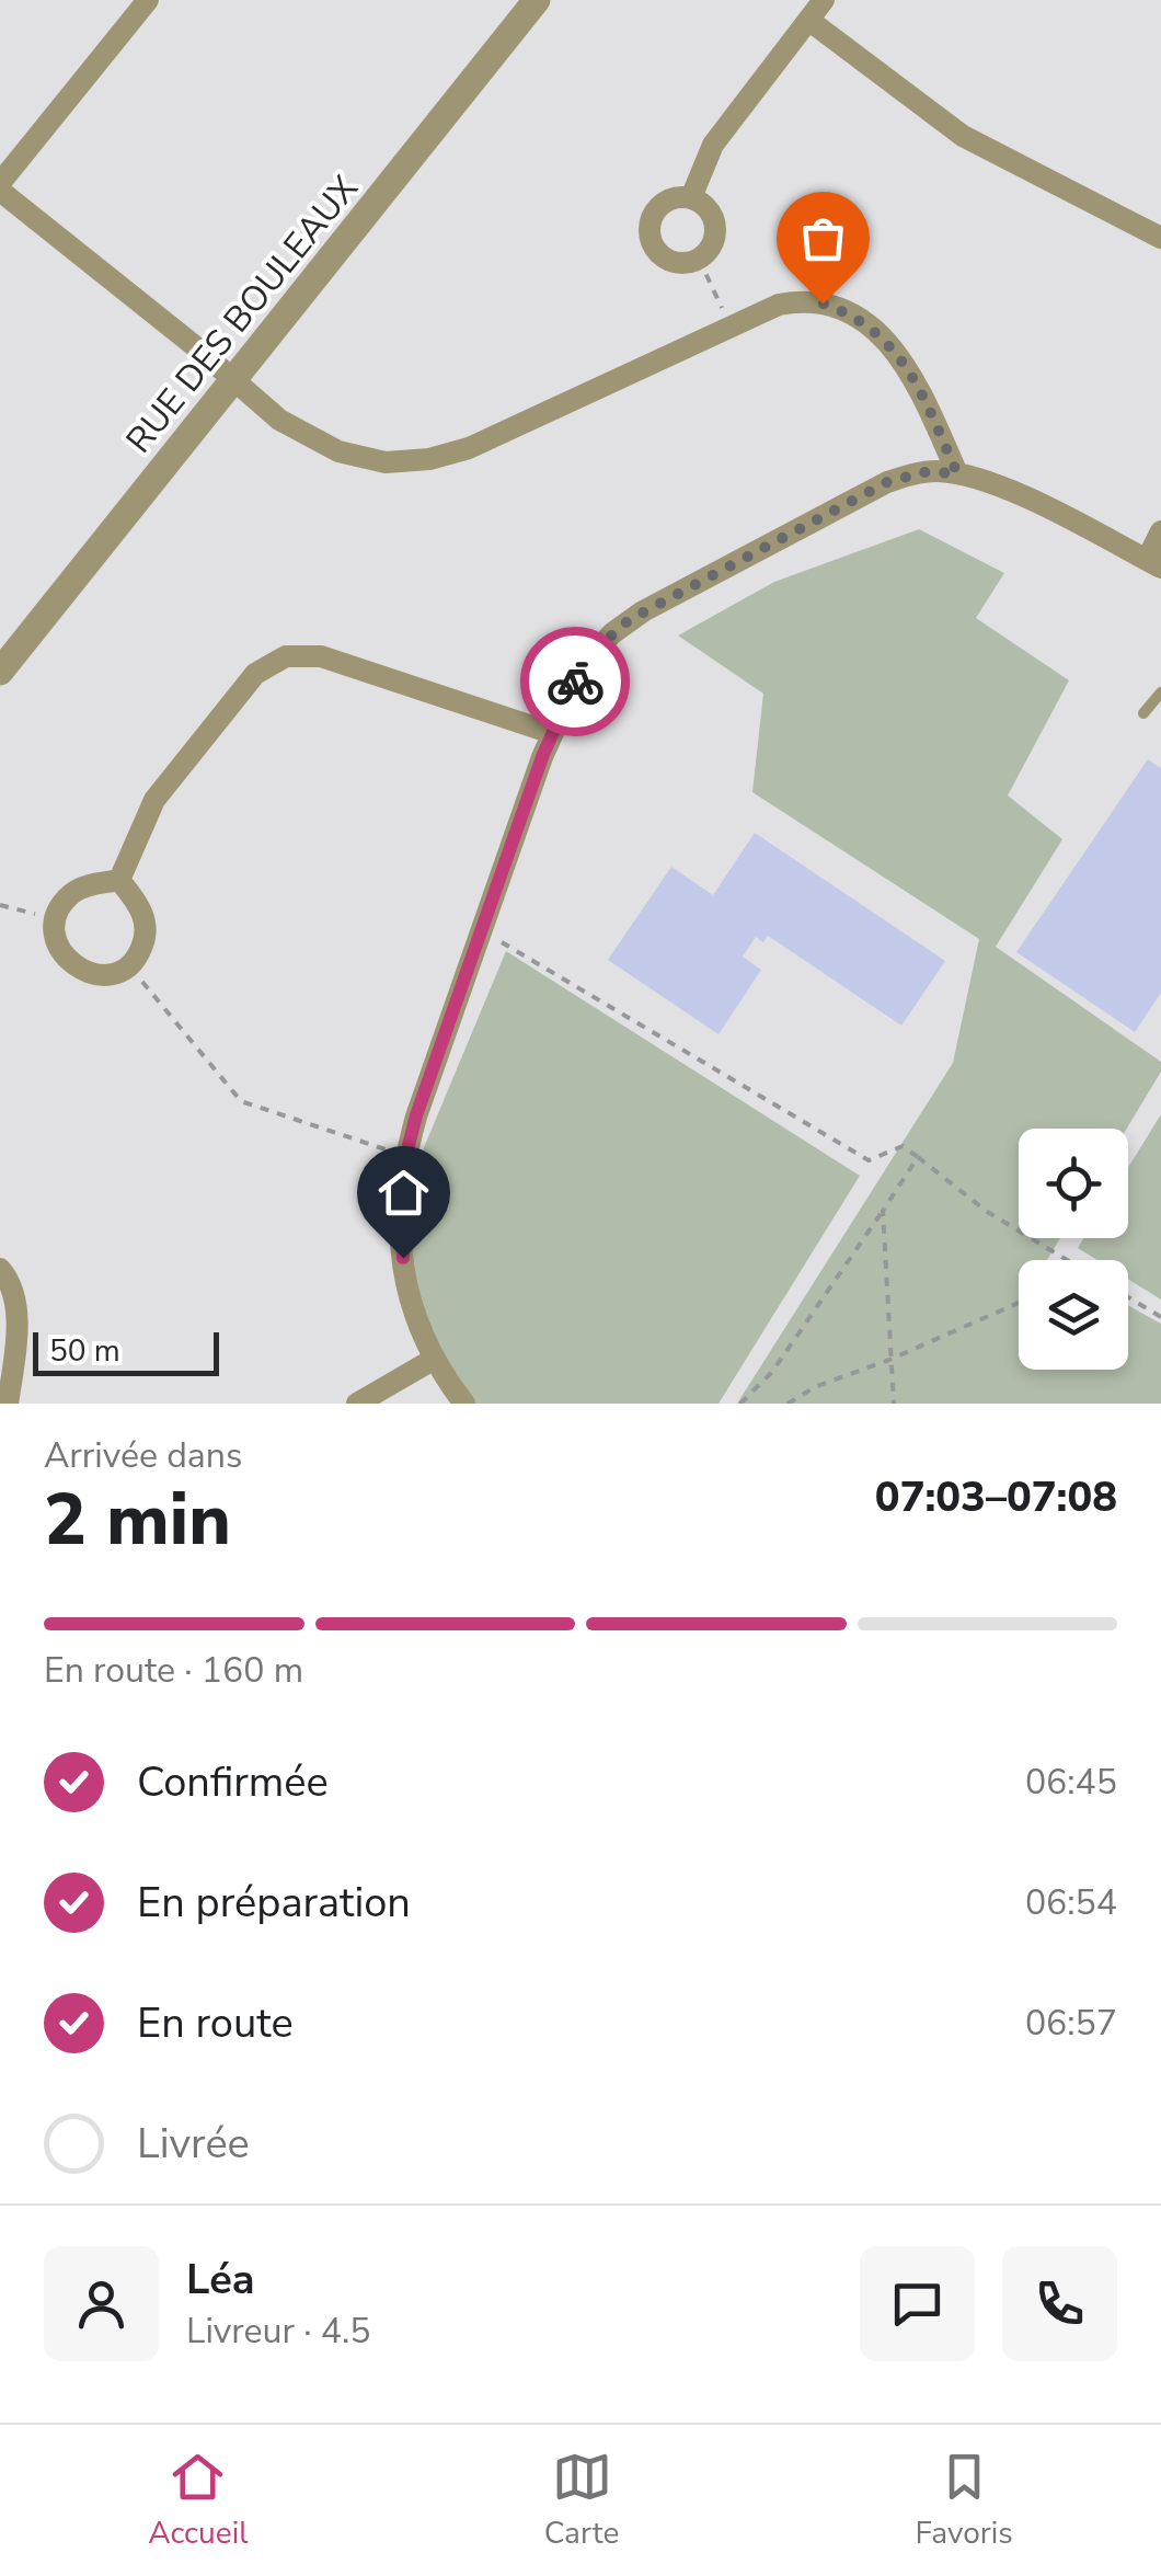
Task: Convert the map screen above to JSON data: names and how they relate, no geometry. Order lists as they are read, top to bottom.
{
  "streets": {
    "street": ["RUE DES BOULEAUX"]
  },
  "scale_bar": "50 m",
  "page": {
    "scale": "50 m",
    "heading": ["2 min", "Arrivée dans", "07:03–07:08"],
    "panel": ["Léa", "Livreur · 4.5"],
    "bar": "En route · 160 m",
    "list": [
      ["Confirmée", "06:45"],
      ["En préparation", "06:54"],
      ["En route", "06:57"],
      "Livrée"
    ],
    "tabs": ["Accueil", "Carte", "Favoris"]
  }
}
